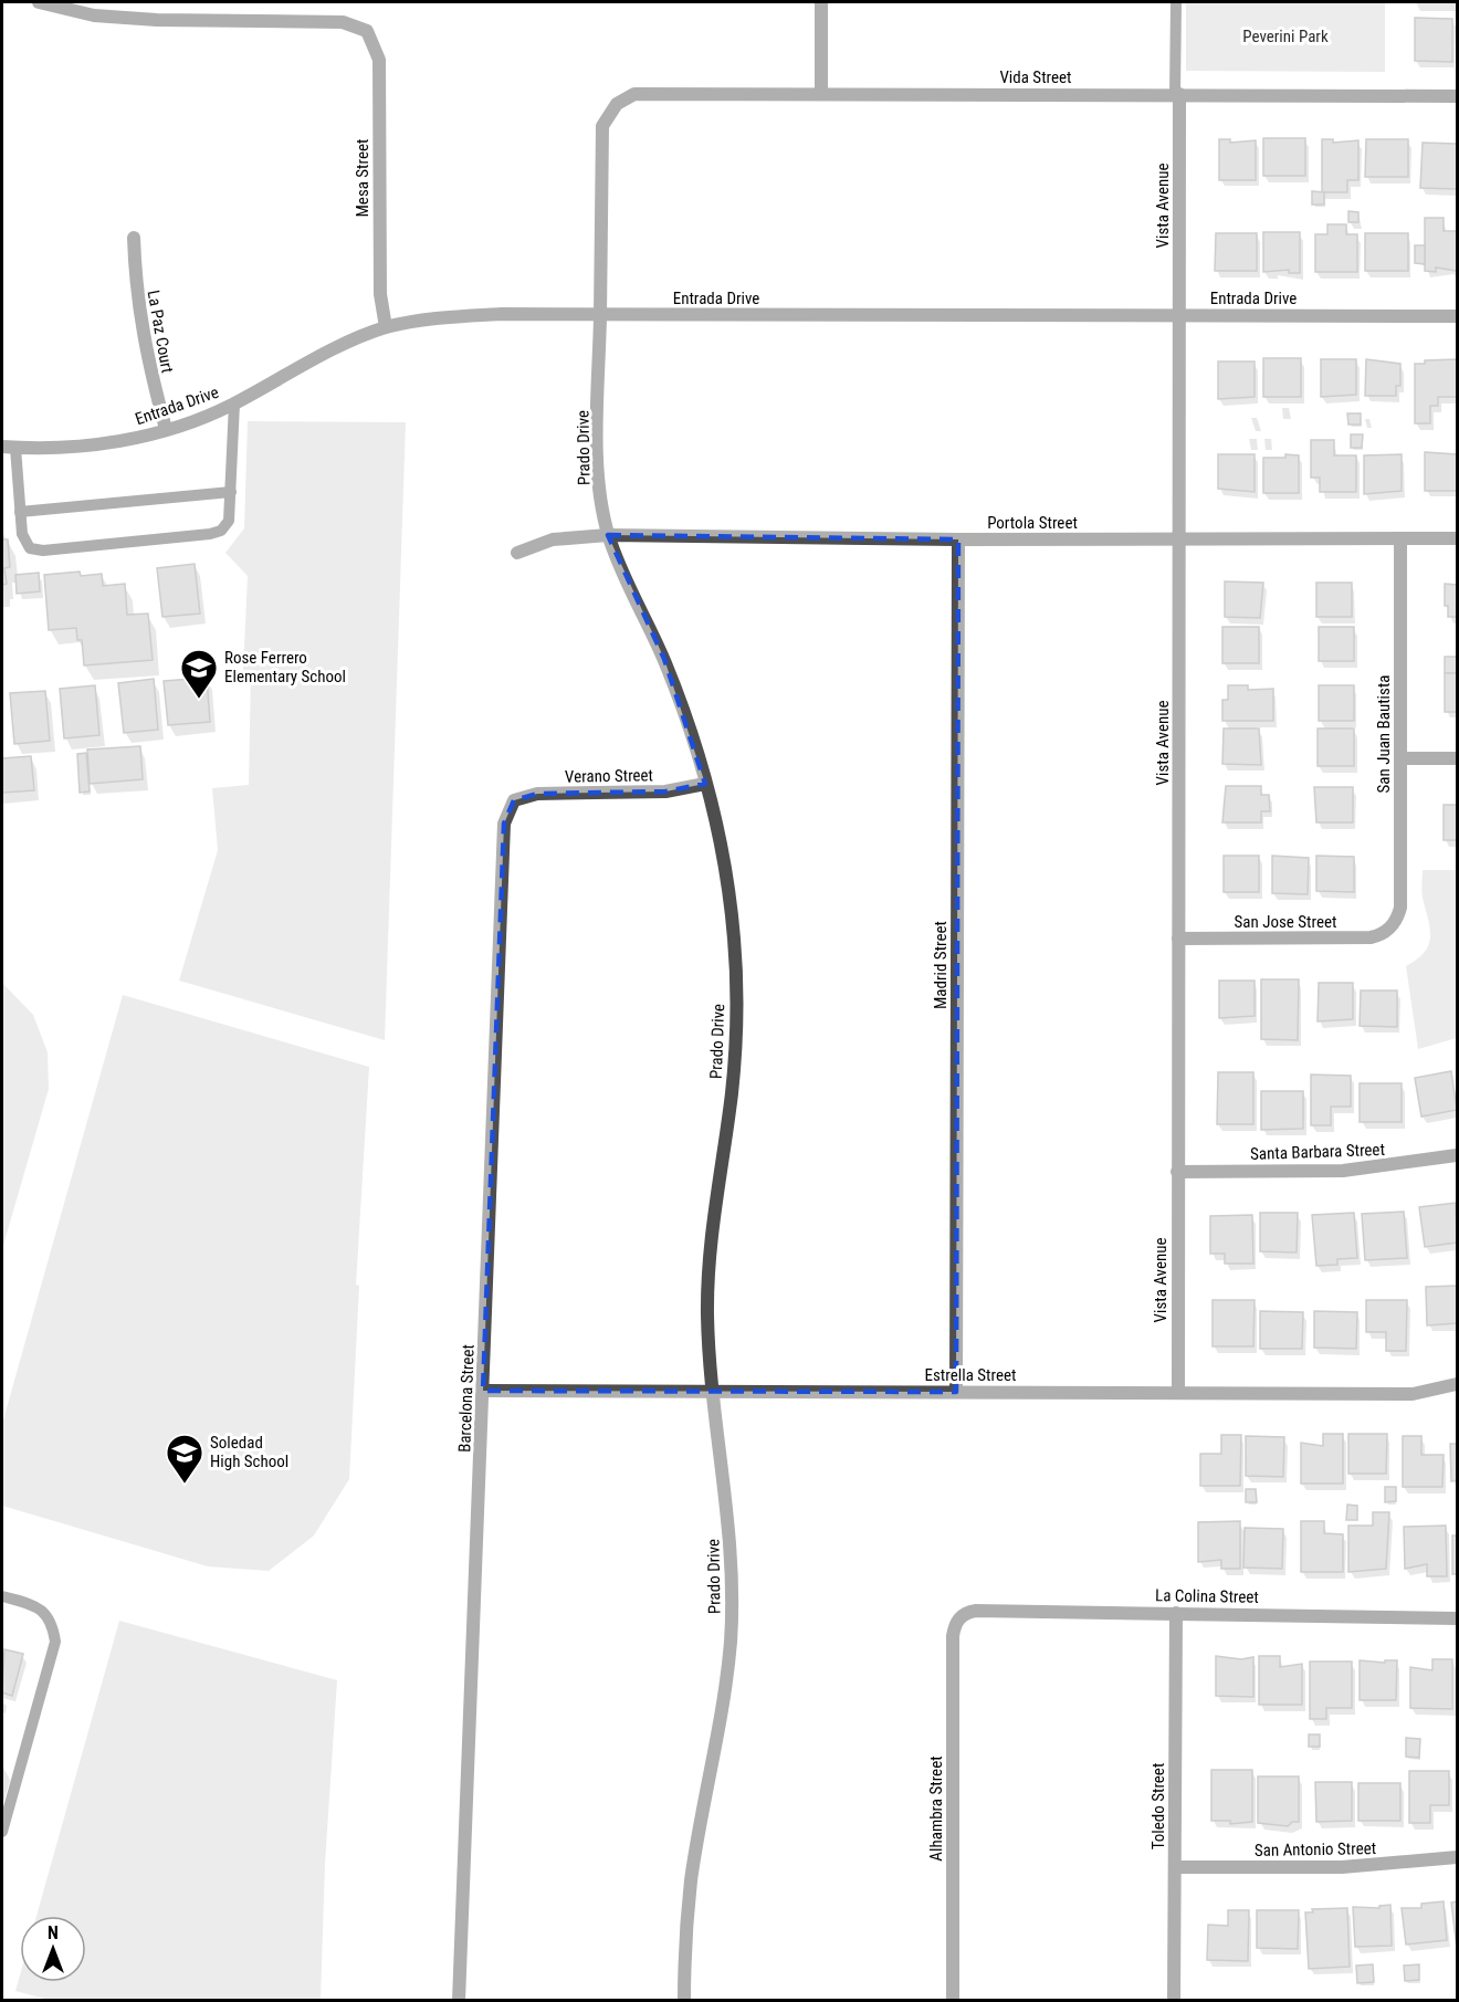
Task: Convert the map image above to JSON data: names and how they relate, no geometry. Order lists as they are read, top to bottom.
{
  "streets": {
    "street": [
      "Vida Street",
      "Mesa Street",
      "Vista Avenue",
      "Entrada Drive",
      "La Paz Court",
      "Prado Drive",
      "Portola Street",
      "San Juan Bautista",
      "Verano Street",
      "San Jose Street",
      "Madrid Street",
      "Santa Barbara Street",
      "Estrella Street",
      "Barcelona Street",
      "La Colina Street",
      "Toledo Street",
      "Alhambra Street",
      "San Antonio Street"
    ]
  },
  "crossings": [
    ["Vida Street", "Vista Avenue"],
    ["Vida Street", "Prado Drive"],
    ["Mesa Street", "Entrada Drive"],
    ["Vista Avenue", "Entrada Drive"],
    ["Vista Avenue", "Portola Street"],
    ["Vista Avenue", "San Jose Street"],
    ["Vista Avenue", "Santa Barbara Street"],
    ["Vista Avenue", "Estrella Street"],
    ["Entrada Drive", "La Paz Court"],
    ["Entrada Drive", "Prado Drive"],
    ["Prado Drive", "Portola Street"],
    ["Prado Drive", "Verano Street"],
    ["Prado Drive", "Estrella Street"],
    ["Portola Street", "San Juan Bautista"],
    ["Portola Street", "Madrid Street"],
    ["San Juan Bautista", "San Jose Street"],
    ["Verano Street", "Barcelona Street"],
    ["Madrid Street", "Estrella Street"],
    ["Estrella Street", "Barcelona Street"],
    ["La Colina Street", "Toledo Street"],
    ["La Colina Street", "Alhambra Street"],
    ["Toledo Street", "San Antonio Street"]
  ],
  "parks": ["Peverini Park"],
  "places": {
    "school or university": ["Rose Ferrero Elementary School", "Soledad High School"]
  },
  "north": "top"
}
